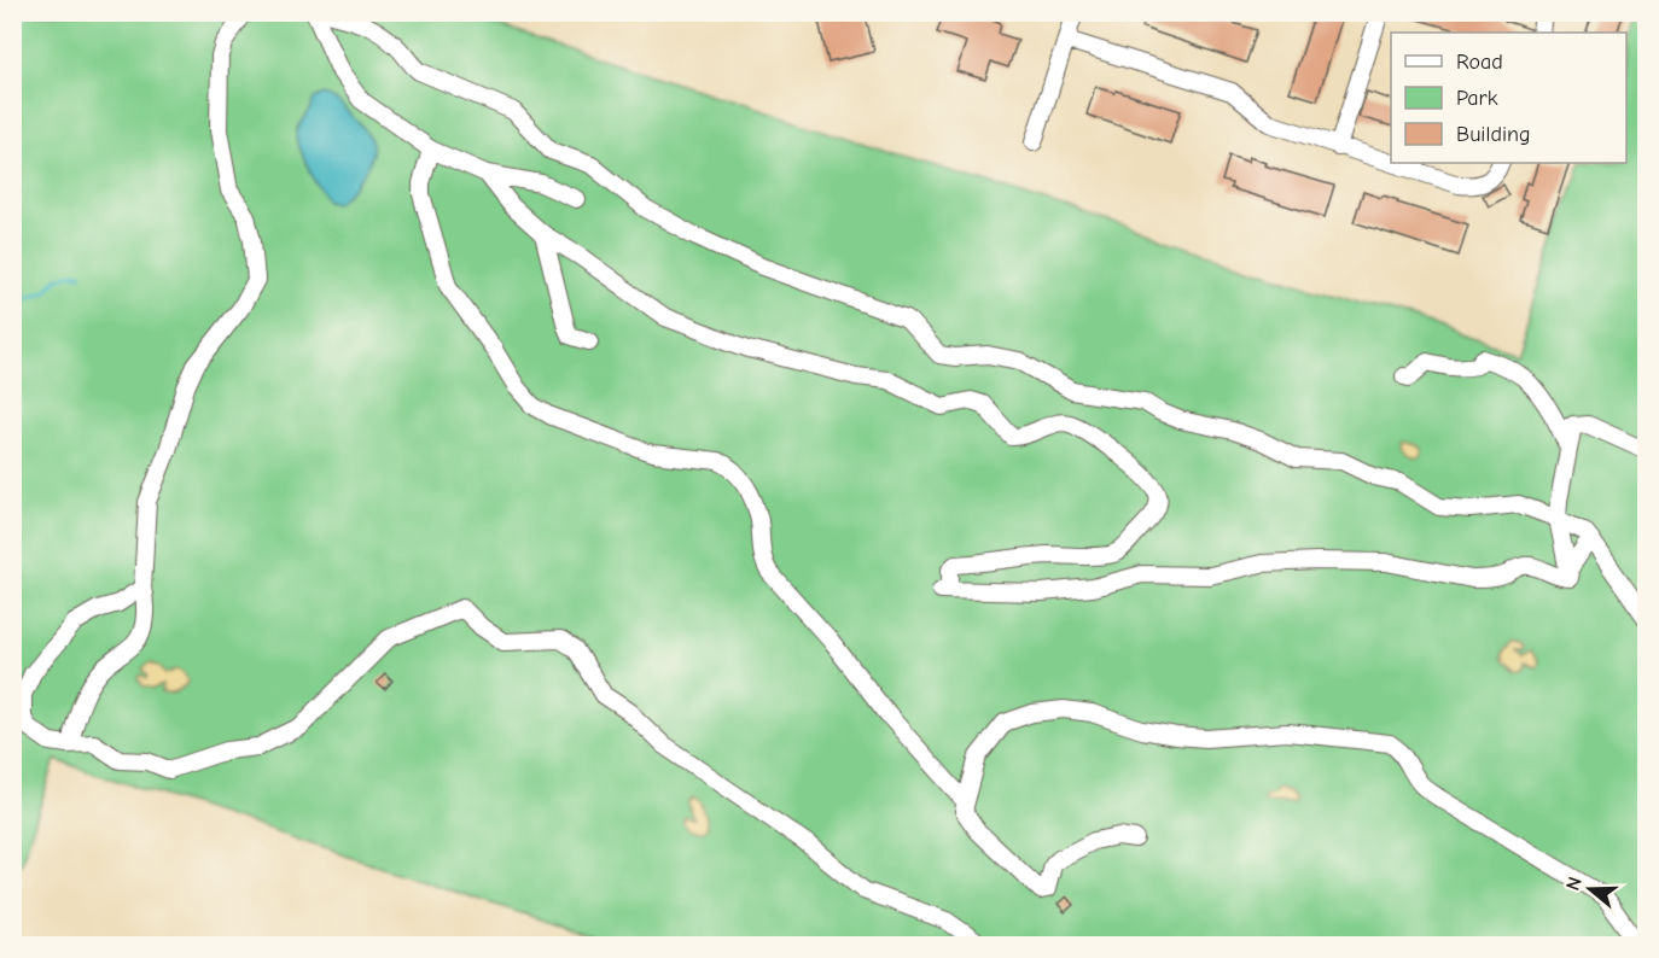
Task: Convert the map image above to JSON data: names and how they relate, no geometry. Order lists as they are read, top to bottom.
{
  "legend": ["Road", "Park", "Building"],
  "north": "left"
}
